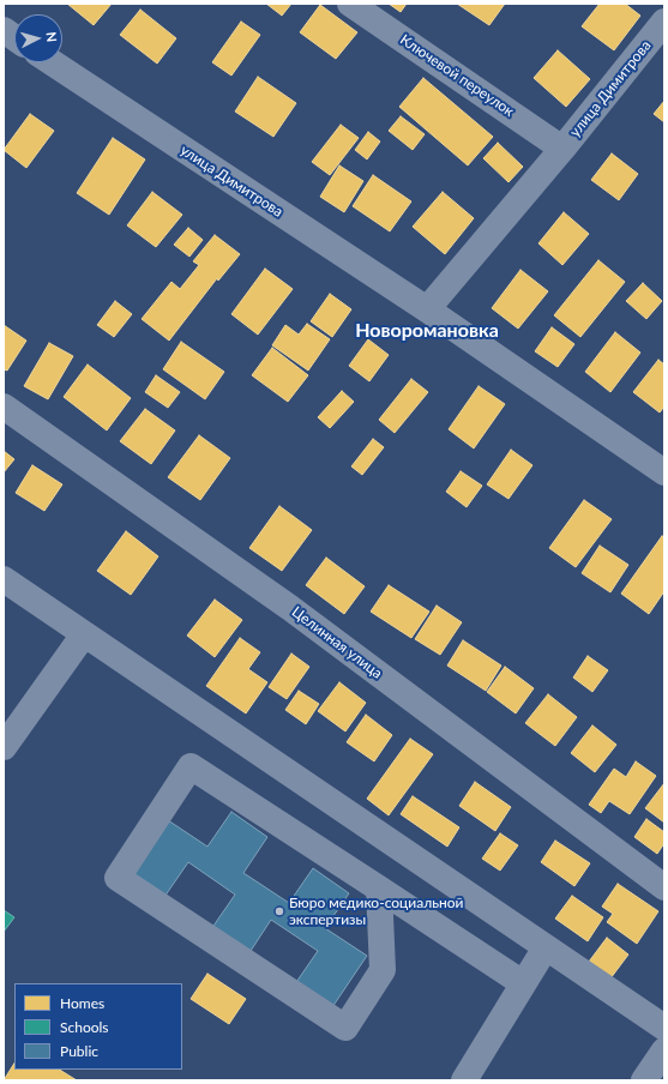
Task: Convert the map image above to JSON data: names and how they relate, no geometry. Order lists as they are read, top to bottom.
{
  "streets": {
    "street": ["Ключевой переулок", "улица Димитрова", "Целинная улица"]
  },
  "crossings": [
    ["Ключевой переулок", "улица Димитрова"]
  ],
  "districts": ["Новоромановка"],
  "places": ["Бюро медико-социальной экспертизы"],
  "legend": ["Homes", "Schools", "Public"],
  "north": "right"
}
